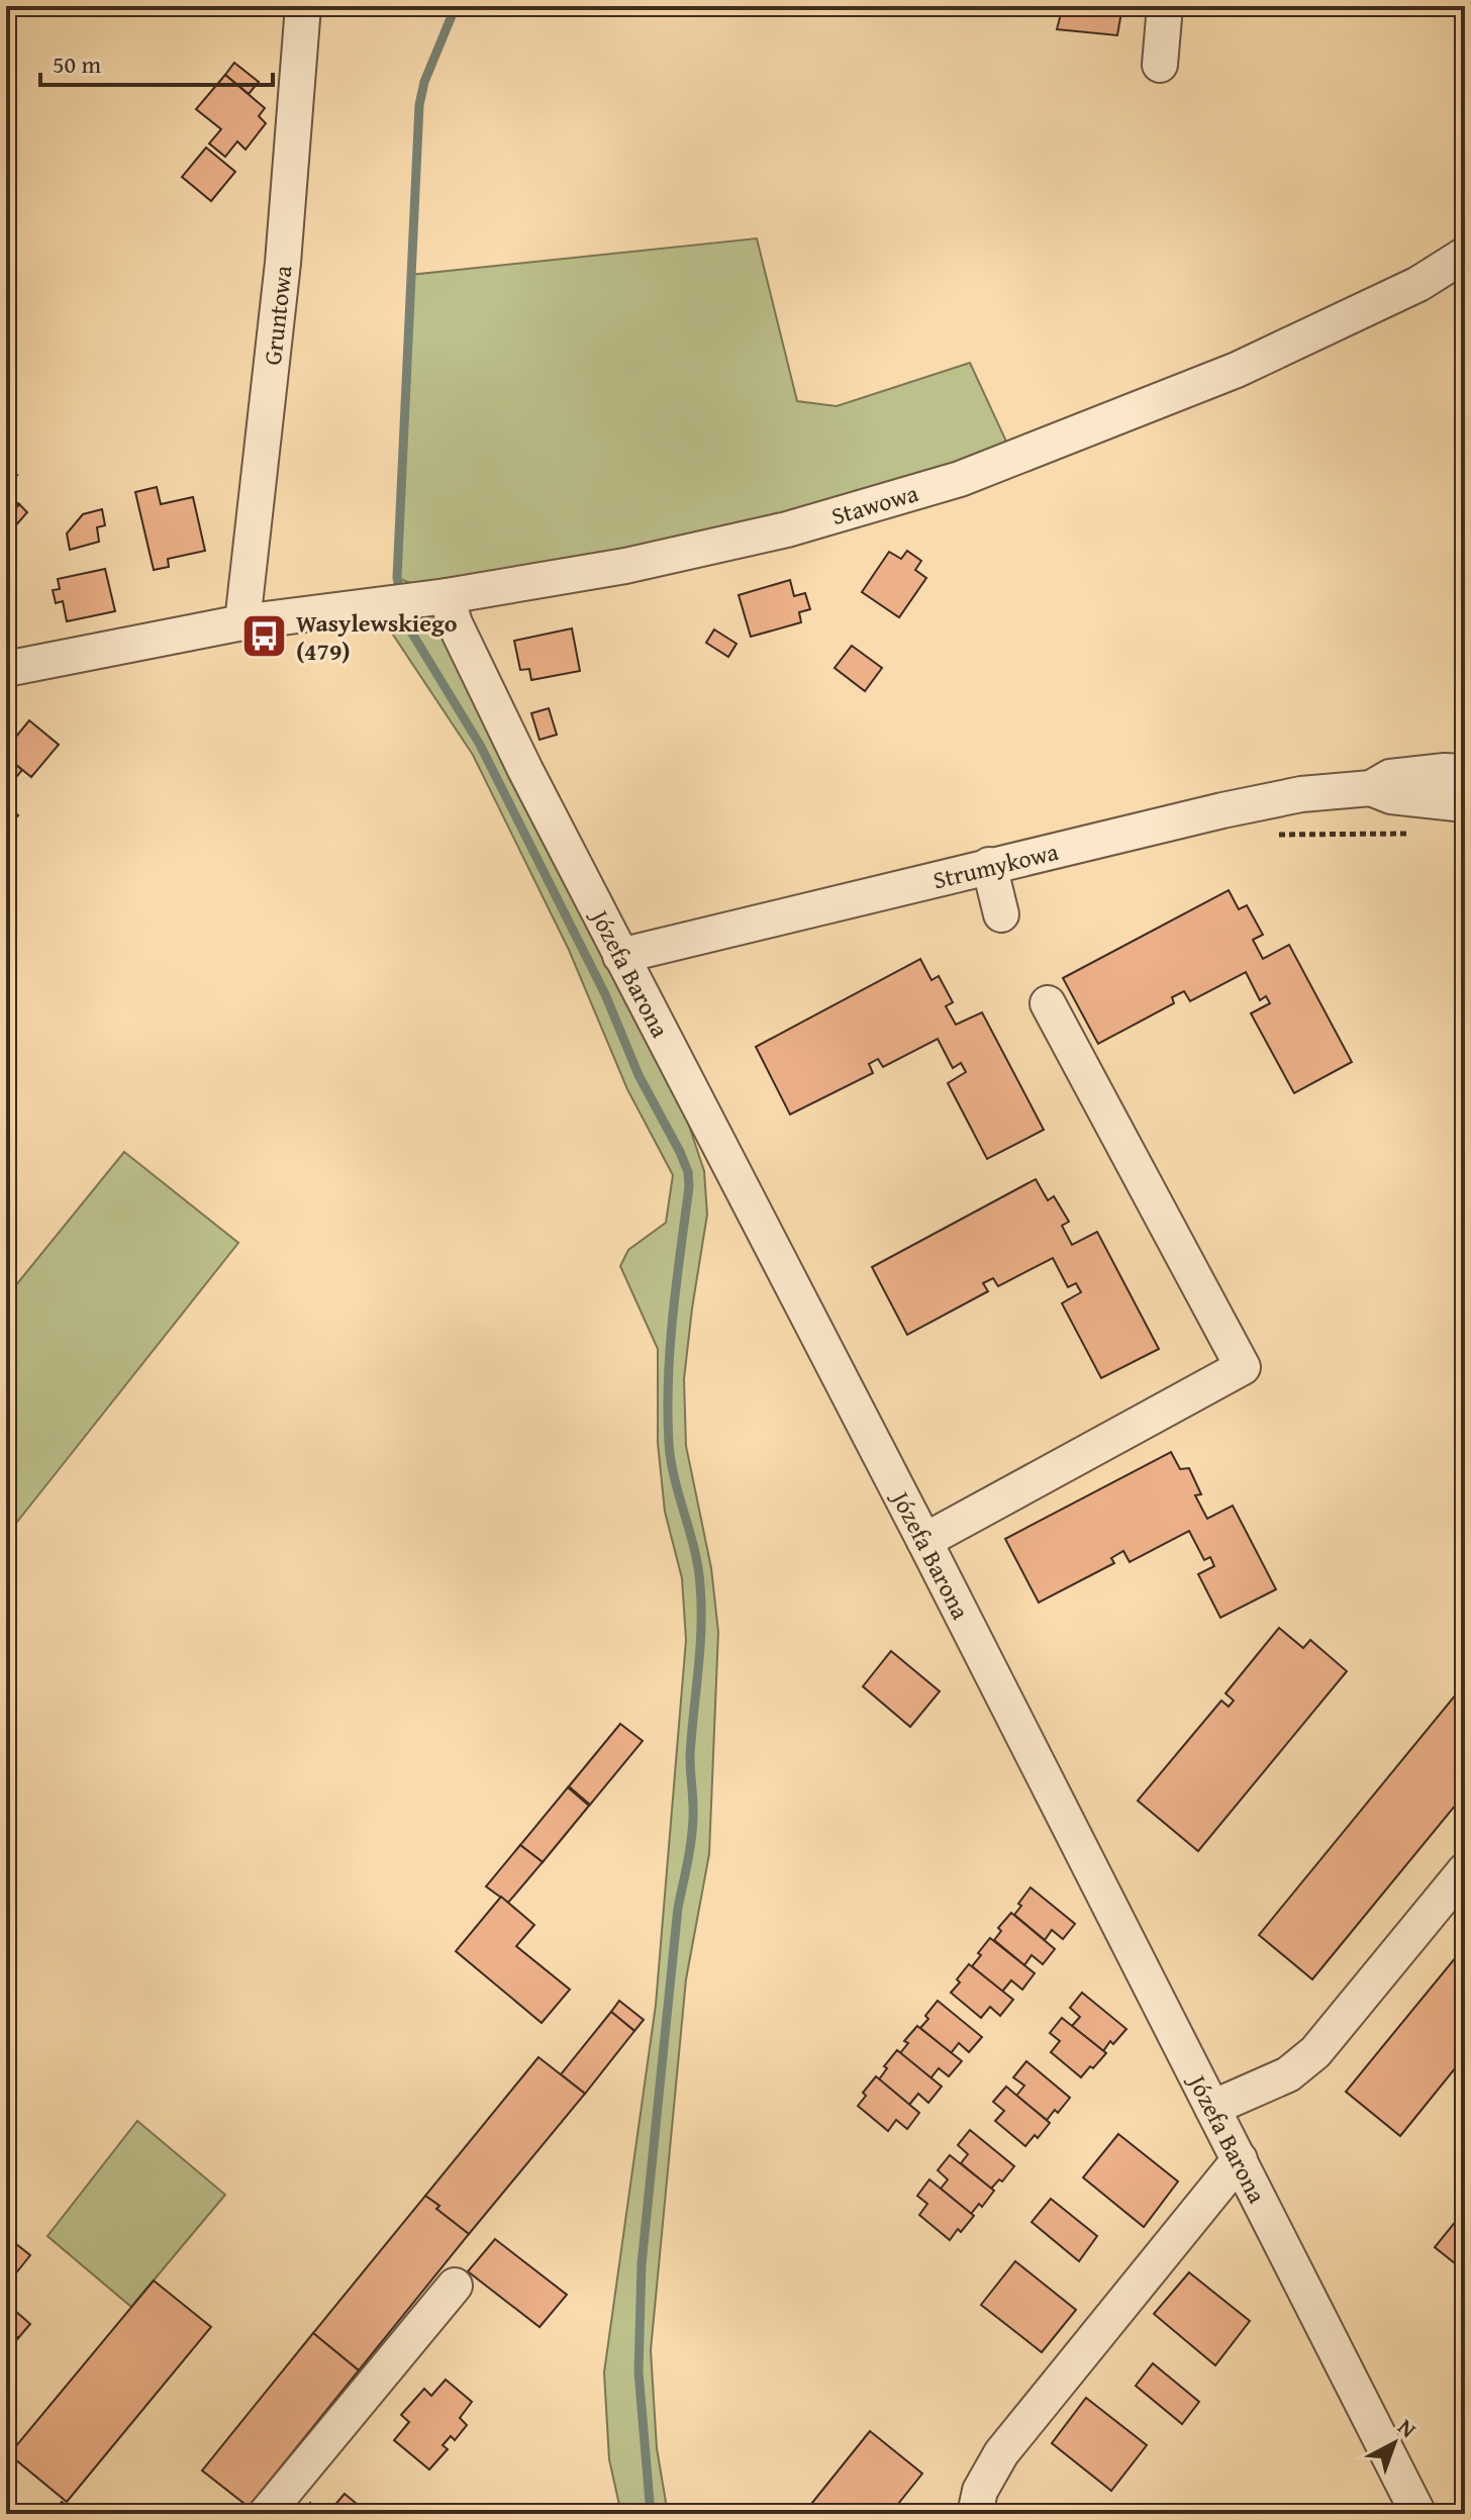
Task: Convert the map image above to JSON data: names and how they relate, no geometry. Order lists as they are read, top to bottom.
{
  "streets": {
    "street": [
      "Gruntowa",
      "Stawowa",
      "Strumykowa",
      "Józefa Barona"
    ]
  },
  "crossings": [
    ["Gruntowa", "Stawowa"],
    ["Stawowa", "Józefa Barona"],
    ["Strumykowa", "Józefa Barona"]
  ],
  "places": {
    "bus stop": ["Wasylewskiego (479)"]
  },
  "scale_bar": "50 m",
  "north": "top right"
}
